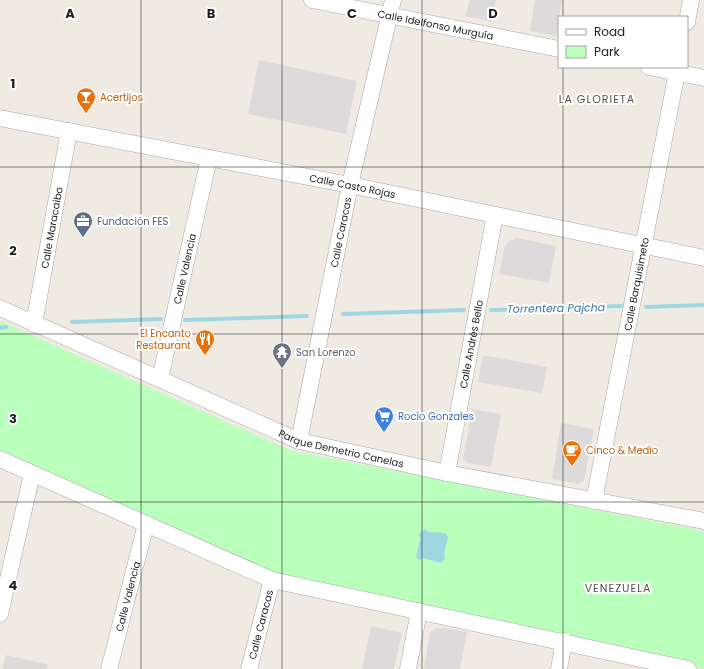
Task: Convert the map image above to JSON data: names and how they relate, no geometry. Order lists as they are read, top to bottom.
{
  "streets": {
    "street": [
      "Calle Idelfonso Murguía",
      "Calle Casto Rojas",
      "Calle Maracaibo",
      "Calle Caracas",
      "Calle Valencia",
      "Calle Barquisimeto",
      "Calle Andrés Bello",
      "Parque Demetrio Canelas"
    ]
  },
  "crossings": [
    ["Calle Idelfonso Murguía", "Calle Caracas"],
    ["Calle Casto Rojas", "Calle Maracaibo"],
    ["Calle Casto Rojas", "Calle Caracas"],
    ["Calle Casto Rojas", "Calle Valencia"],
    ["Calle Casto Rojas", "Calle Barquisimeto"],
    ["Calle Casto Rojas", "Calle Andrés Bello"],
    ["Calle Maracaibo", "Parque Demetrio Canelas"],
    ["Calle Caracas", "Parque Demetrio Canelas"],
    ["Calle Valencia", "Parque Demetrio Canelas"],
    ["Calle Barquisimeto", "Parque Demetrio Canelas"],
    ["Calle Andrés Bello", "Parque Demetrio Canelas"]
  ],
  "districts": ["LA GLORIETA", "VENEZUELA"],
  "water": ["Torrentera Pajcha"],
  "places": {
    "bar": ["Acertijos"],
    "office": ["Fundación FES"],
    "restaurant": ["El Encanto Restaurant"],
    "temple": ["San Lorenzo"],
    "supermarket": ["Rocío Gonzales"],
    "cafe": ["Cinco & Medio"]
  },
  "legend": ["Road", "Park"],
  "grid": {
    "columns": [
      "A",
      "B",
      "C",
      "D"
    ],
    "rows": [
      "1",
      "2",
      "3",
      "4"
    ]
  }
}
